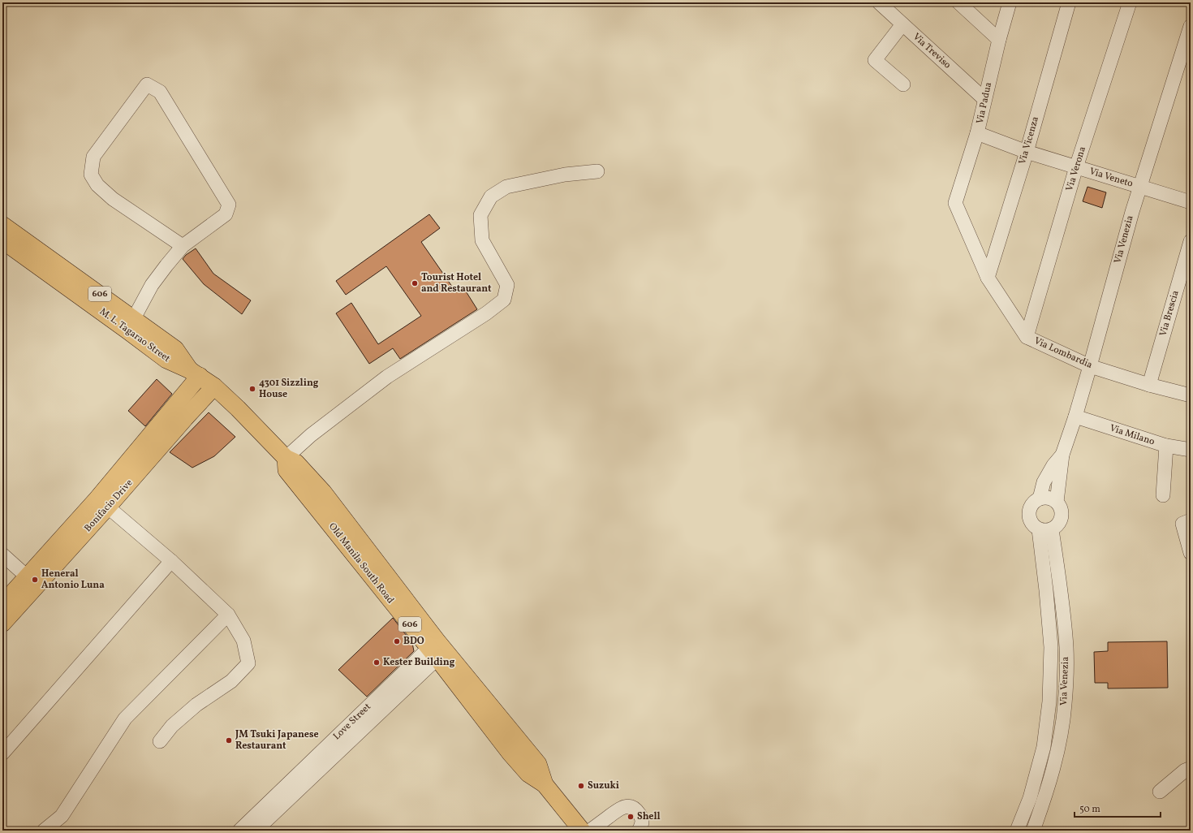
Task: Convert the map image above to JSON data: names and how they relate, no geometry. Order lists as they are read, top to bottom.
{
  "streets": {
    "main road": [
      "606",
      "M. L. Tagarao Street",
      "Bonifacio Drive",
      "Old Manila South Road"
    ],
    "street": [
      "Via Treviso",
      "Via Padua",
      "Via Vicenza",
      "Via Verona",
      "Via Veneto",
      "Via Venezia",
      "Via Brescia",
      "Via Lombardia",
      "Via Milano",
      "Love Street"
    ]
  },
  "crossings": [
    ["Via Treviso", "Via Padua"],
    ["Via Padua", "Via Veneto"],
    ["Via Padua", "Via Lombardia"],
    ["Via Vicenza", "Via Veneto"],
    ["Via Vicenza", "Via Lombardia"],
    ["Via Verona", "Via Veneto"],
    ["Via Verona", "Via Lombardia"],
    ["Via Veneto", "Via Venezia"],
    ["Via Venezia", "Via Lombardia"],
    ["Via Venezia", "Via Milano"],
    ["Via Brescia", "Via Lombardia"],
    ["M. L. Tagarao Street", "Bonifacio Drive"],
    ["M. L. Tagarao Street", "Old Manila South Road"],
    ["Bonifacio Drive", "Old Manila South Road"],
    ["Old Manila South Road", "Love Street"]
  ],
  "places": [
    "Tourist Hotel and Restaurant",
    "4301 Sizzling House",
    "Heneral Antonio Luna",
    "BDO",
    "Kester Building",
    "JM Tsuki Japanese Restaurant",
    "Suzuki",
    "Shell"
  ],
  "scale_bar": "50 m"
}
